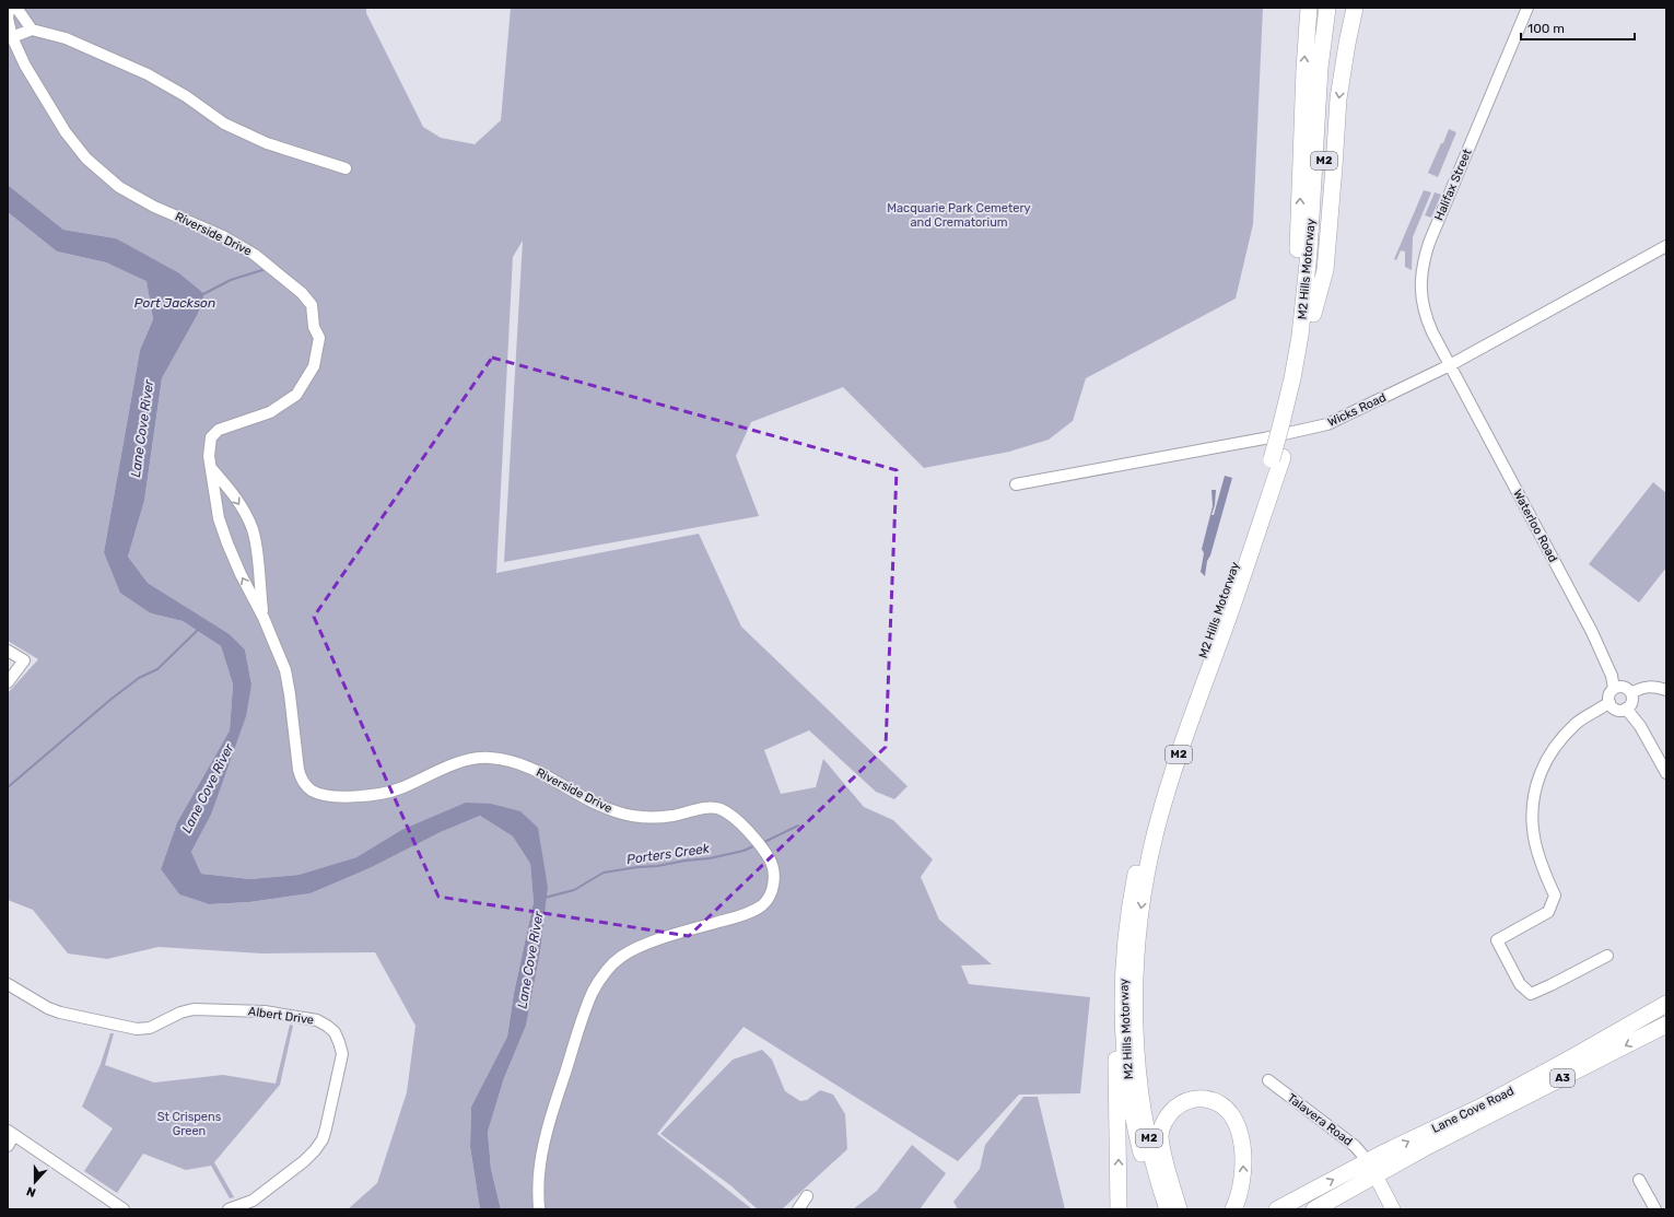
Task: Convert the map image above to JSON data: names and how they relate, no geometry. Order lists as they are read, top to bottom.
{
  "streets": {
    "highway": [
      "M2",
      "M2 Hills Motorway",
      "A3",
      "Lane Cove Road"
    ],
    "street": [
      "Halifax Street",
      "Riverside Drive",
      "Wicks Road",
      "Waterloo Road",
      "Albert Drive",
      "Talavera Road"
    ]
  },
  "crossings": [
    ["M2", "M2 Hills Motorway"],
    ["Halifax Street", "Wicks Road"],
    ["Halifax Street", "Waterloo Road"],
    ["Wicks Road", "Waterloo Road"],
    ["Lane Cove Road", "Talavera Road"]
  ],
  "water": ["Port Jackson", "Lane Cove River", "Porters Creek"],
  "parks": ["Macquarie Park Cemetery and Crematorium", "St Crispens Green"],
  "scale_bar": "100 m",
  "north": "bottom"
}
